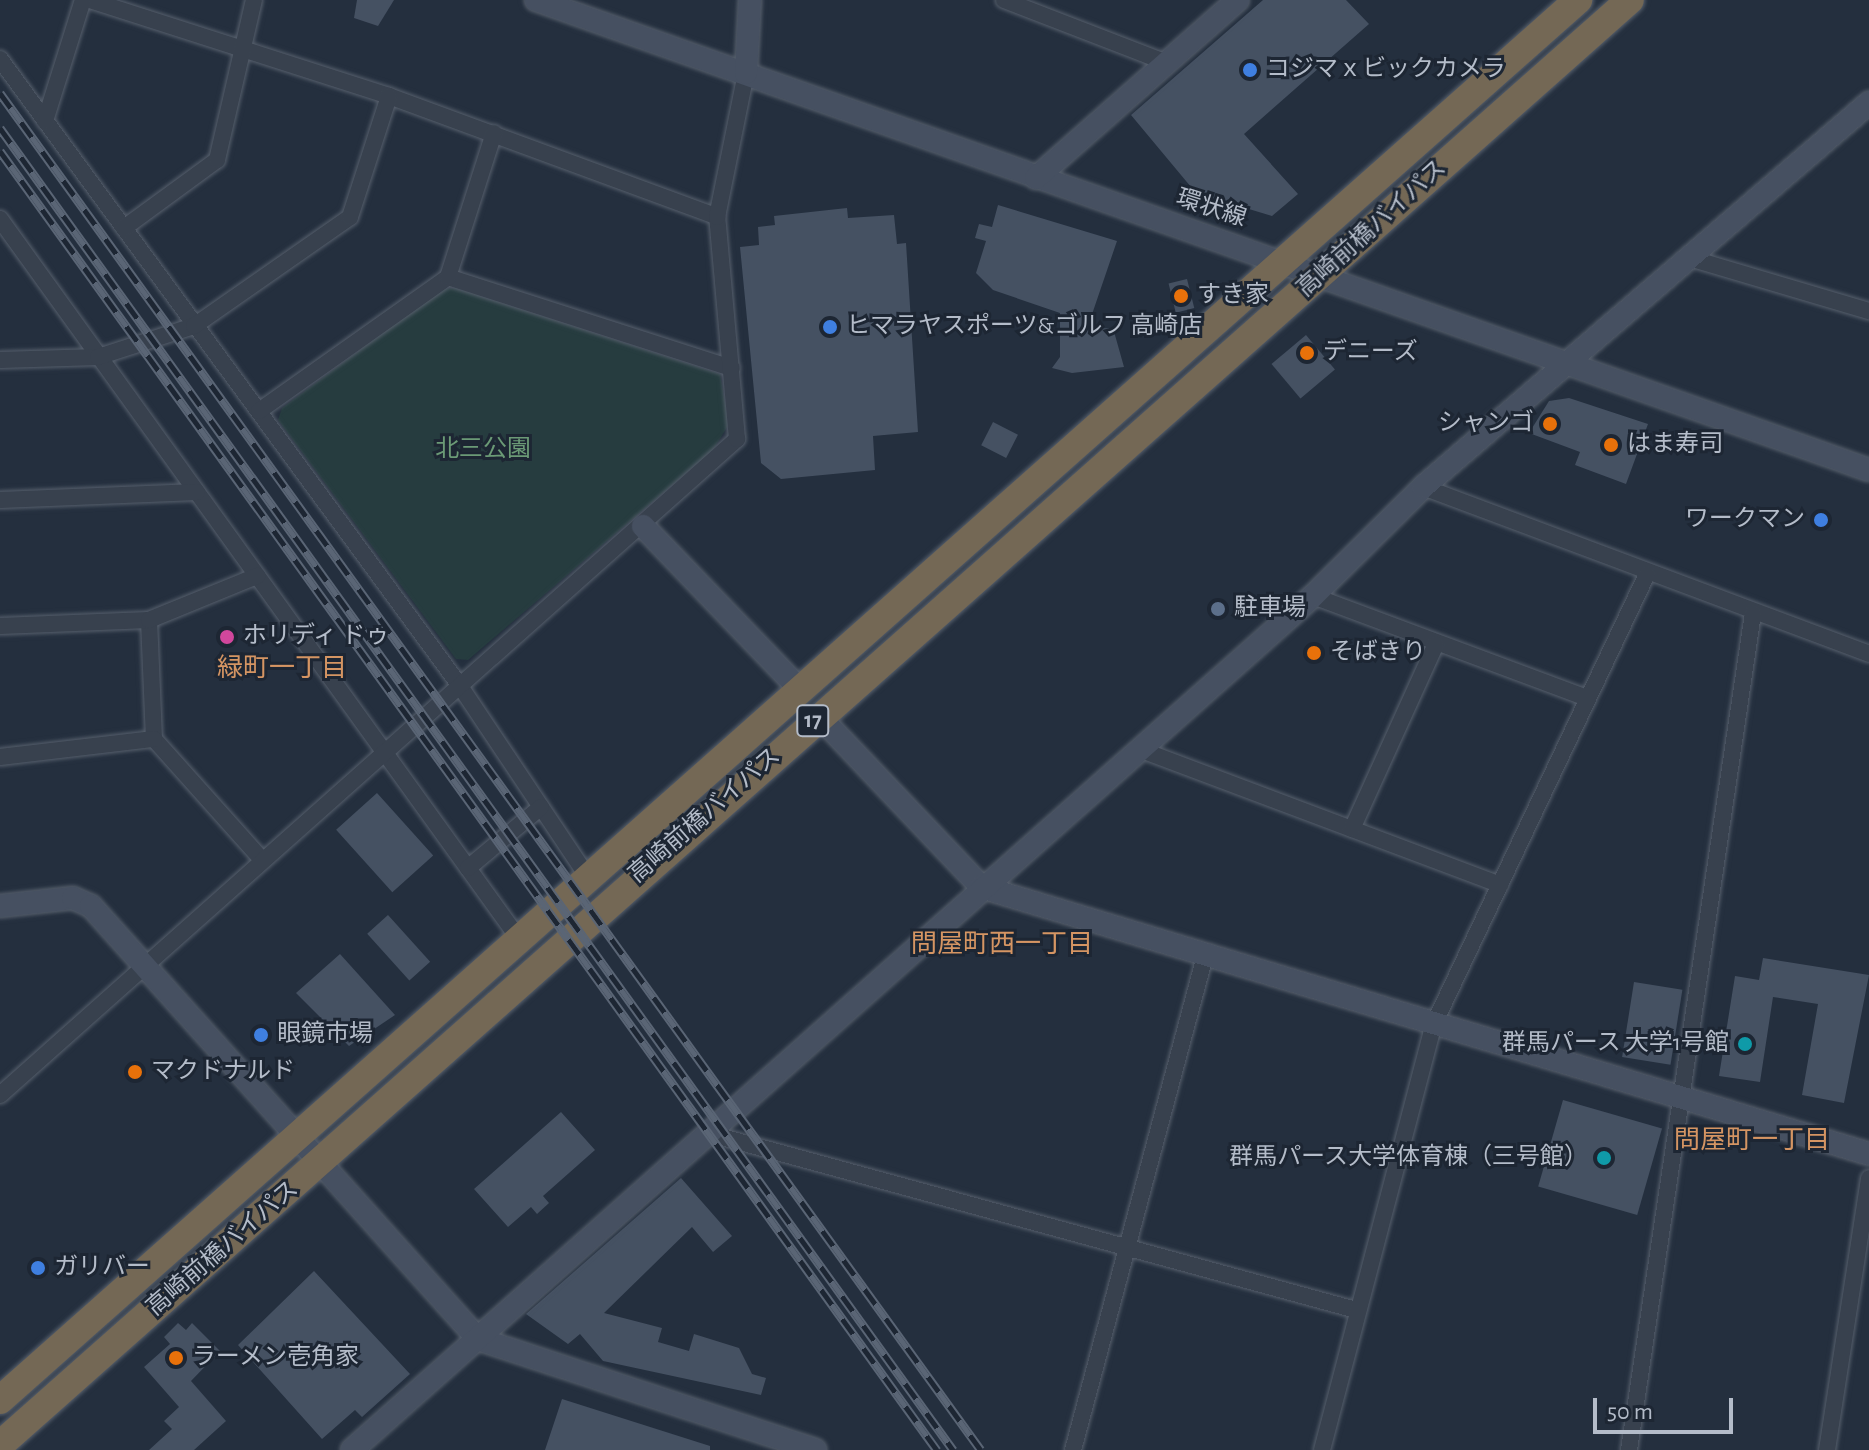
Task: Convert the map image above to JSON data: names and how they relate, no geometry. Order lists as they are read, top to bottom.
{
  "streets": {
    "highway": ["高崎前橋バイパス", "17"],
    "street": ["環状線"]
  },
  "crossings": [
    ["環状線", "高崎前橋バイパス"]
  ],
  "districts": ["緑町一丁目", "問屋町西一丁目", "問屋町一丁目"],
  "parks": ["北三公園"],
  "places": [
    "コジマｘビックカメラ",
    "すき家",
    "ヒマラヤスポーツ&ゴルフ 高崎店",
    "デニーズ",
    "シャンゴ",
    "はま寿司",
    "ワークマン",
    "駐車場",
    "ホリディ ドゥ",
    "そばきり",
    "眼鏡市場",
    "群馬パース 大学1号館",
    "マクドナルド",
    "群馬パース大学体育棟（三号館）",
    "ガリバー",
    "ラーメン壱角家"
  ],
  "scale_bar": "50 m"
}
